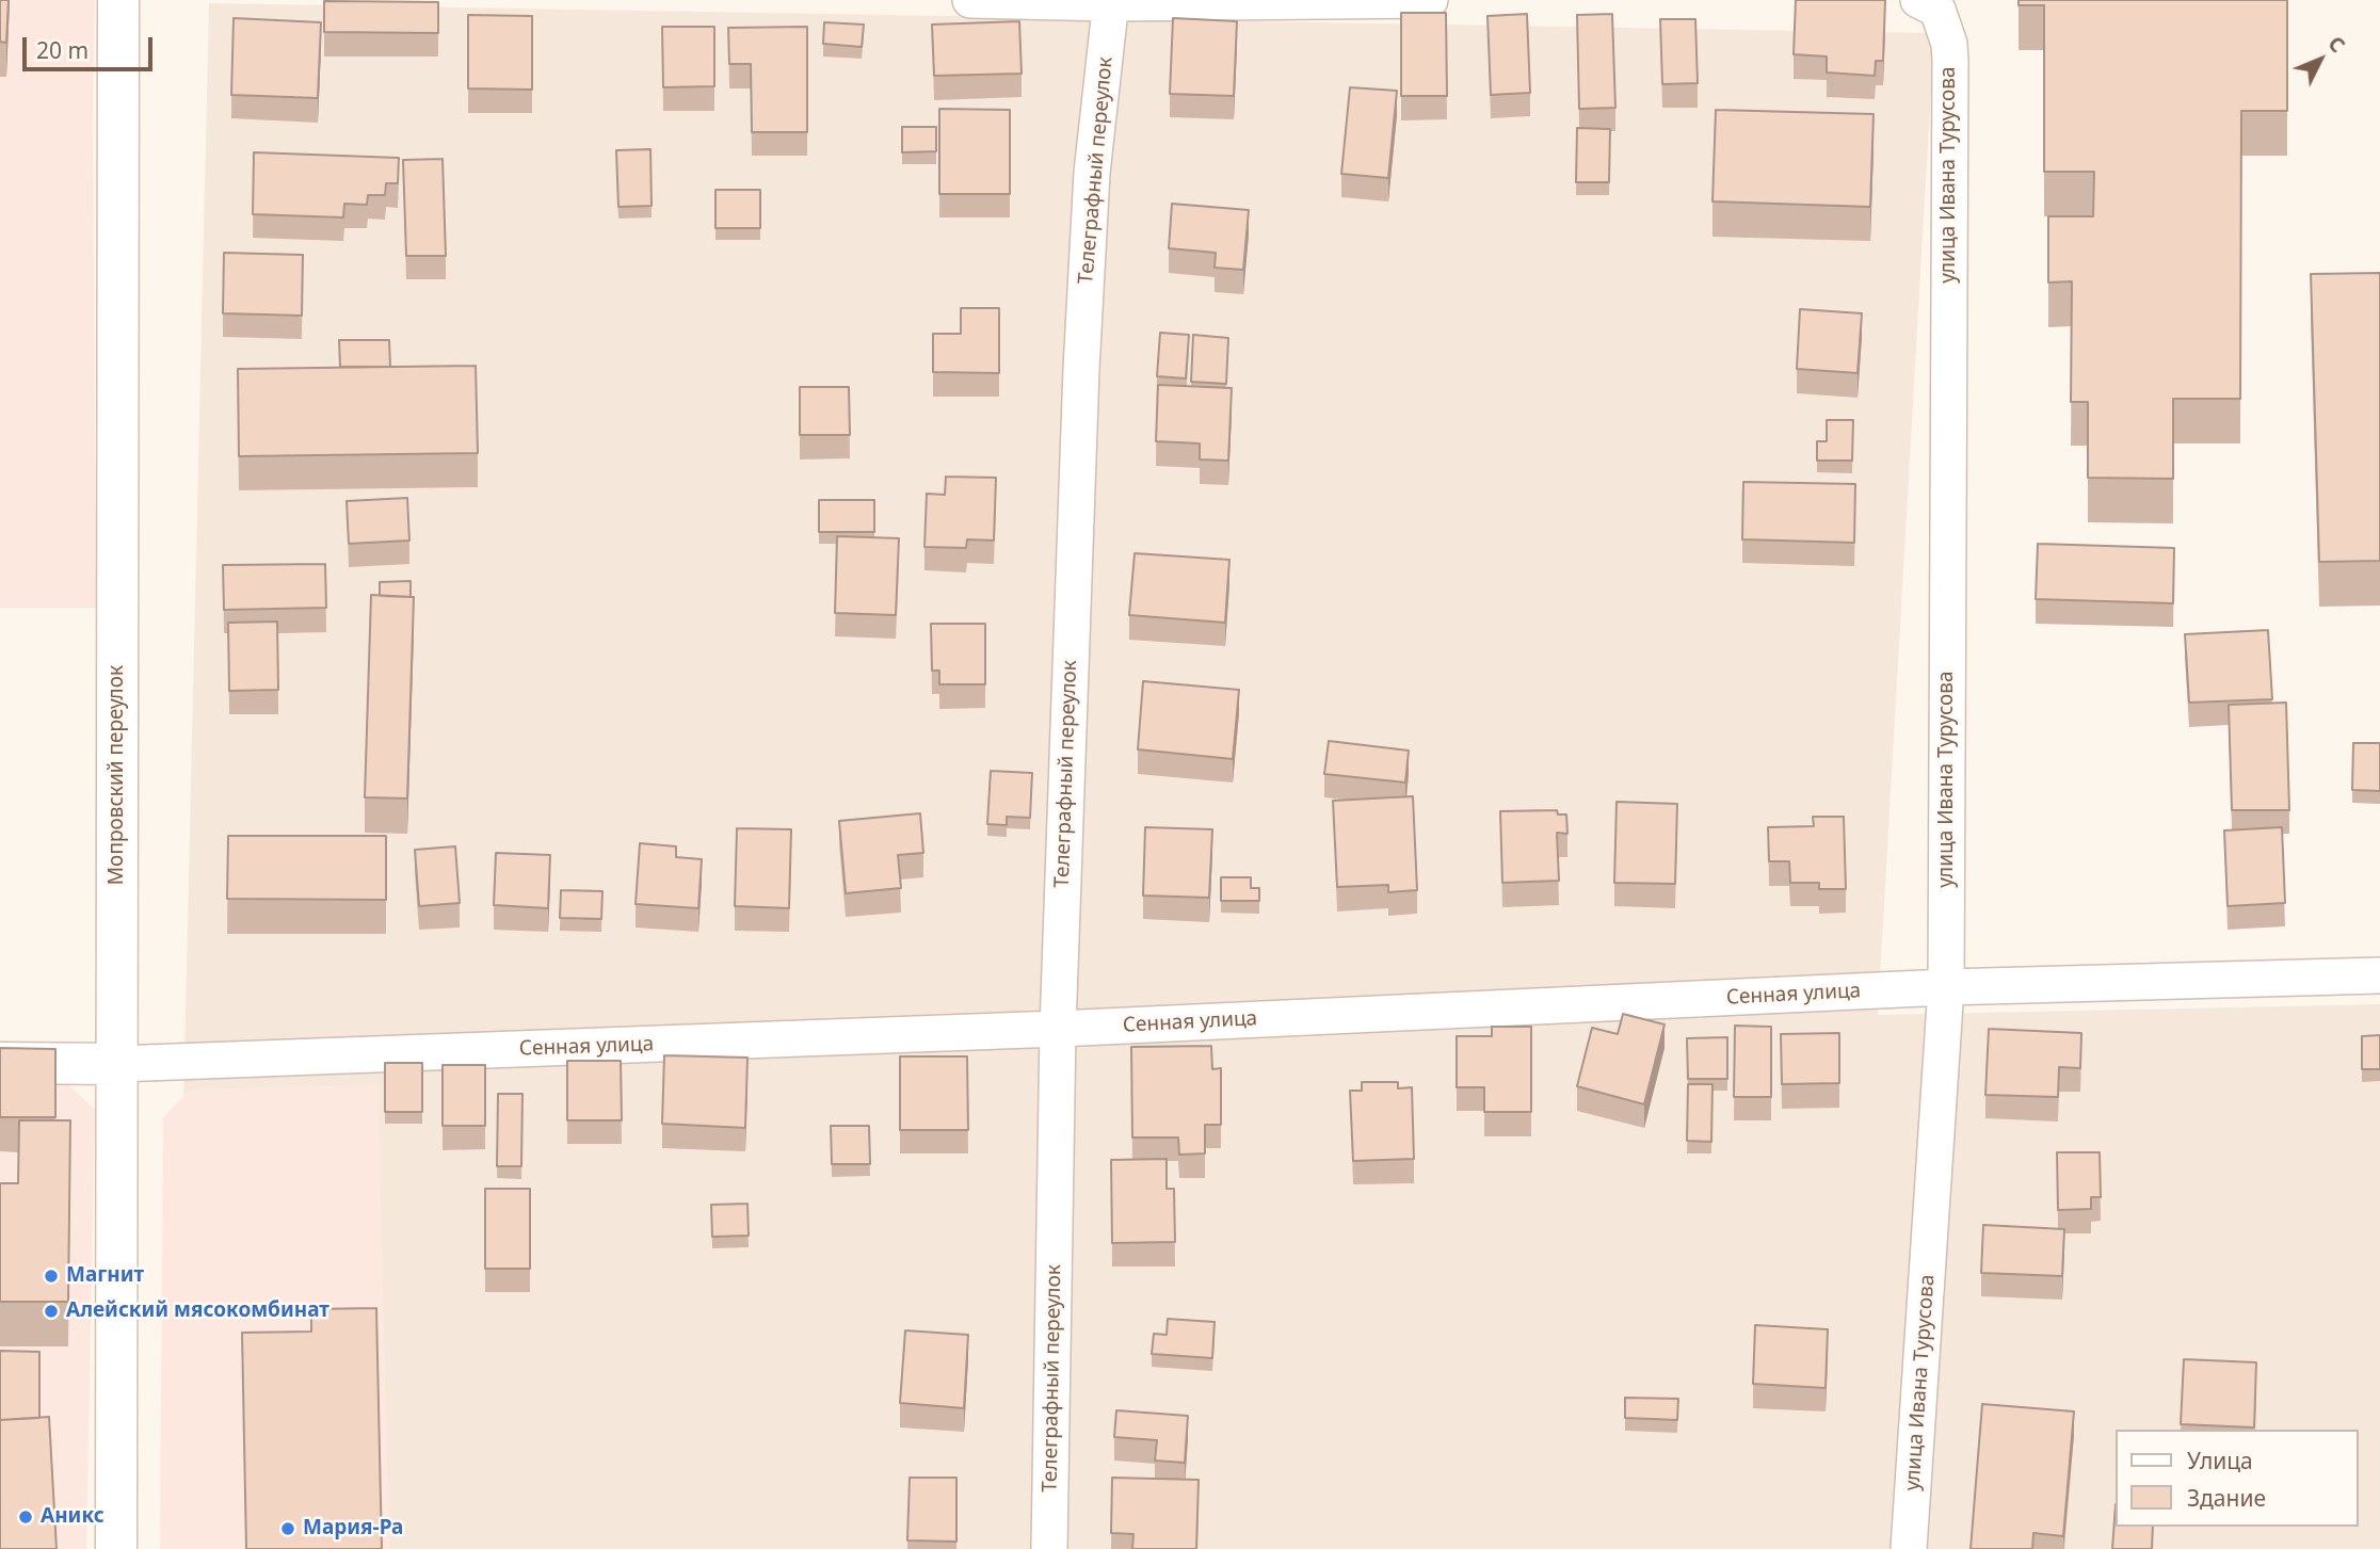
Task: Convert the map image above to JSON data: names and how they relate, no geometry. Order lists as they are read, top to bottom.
{
  "streets": {
    "street": [
      "Телеграфный переулок",
      "улица Ивана Турусова",
      "Мопровский переулок",
      "Сенная улица"
    ]
  },
  "crossings": [
    ["Телеграфный переулок", "Сенная улица"],
    ["улица Ивана Турусова", "Сенная улица"],
    ["Мопровский переулок", "Сенная улица"]
  ],
  "places": [
    "Магнит",
    "Алейский мясокомбинат",
    "Аникс",
    "Мария-Ра"
  ],
  "legend": ["Улица", "Здание"],
  "scale_bar": "20 m",
  "north": "top right"
}
